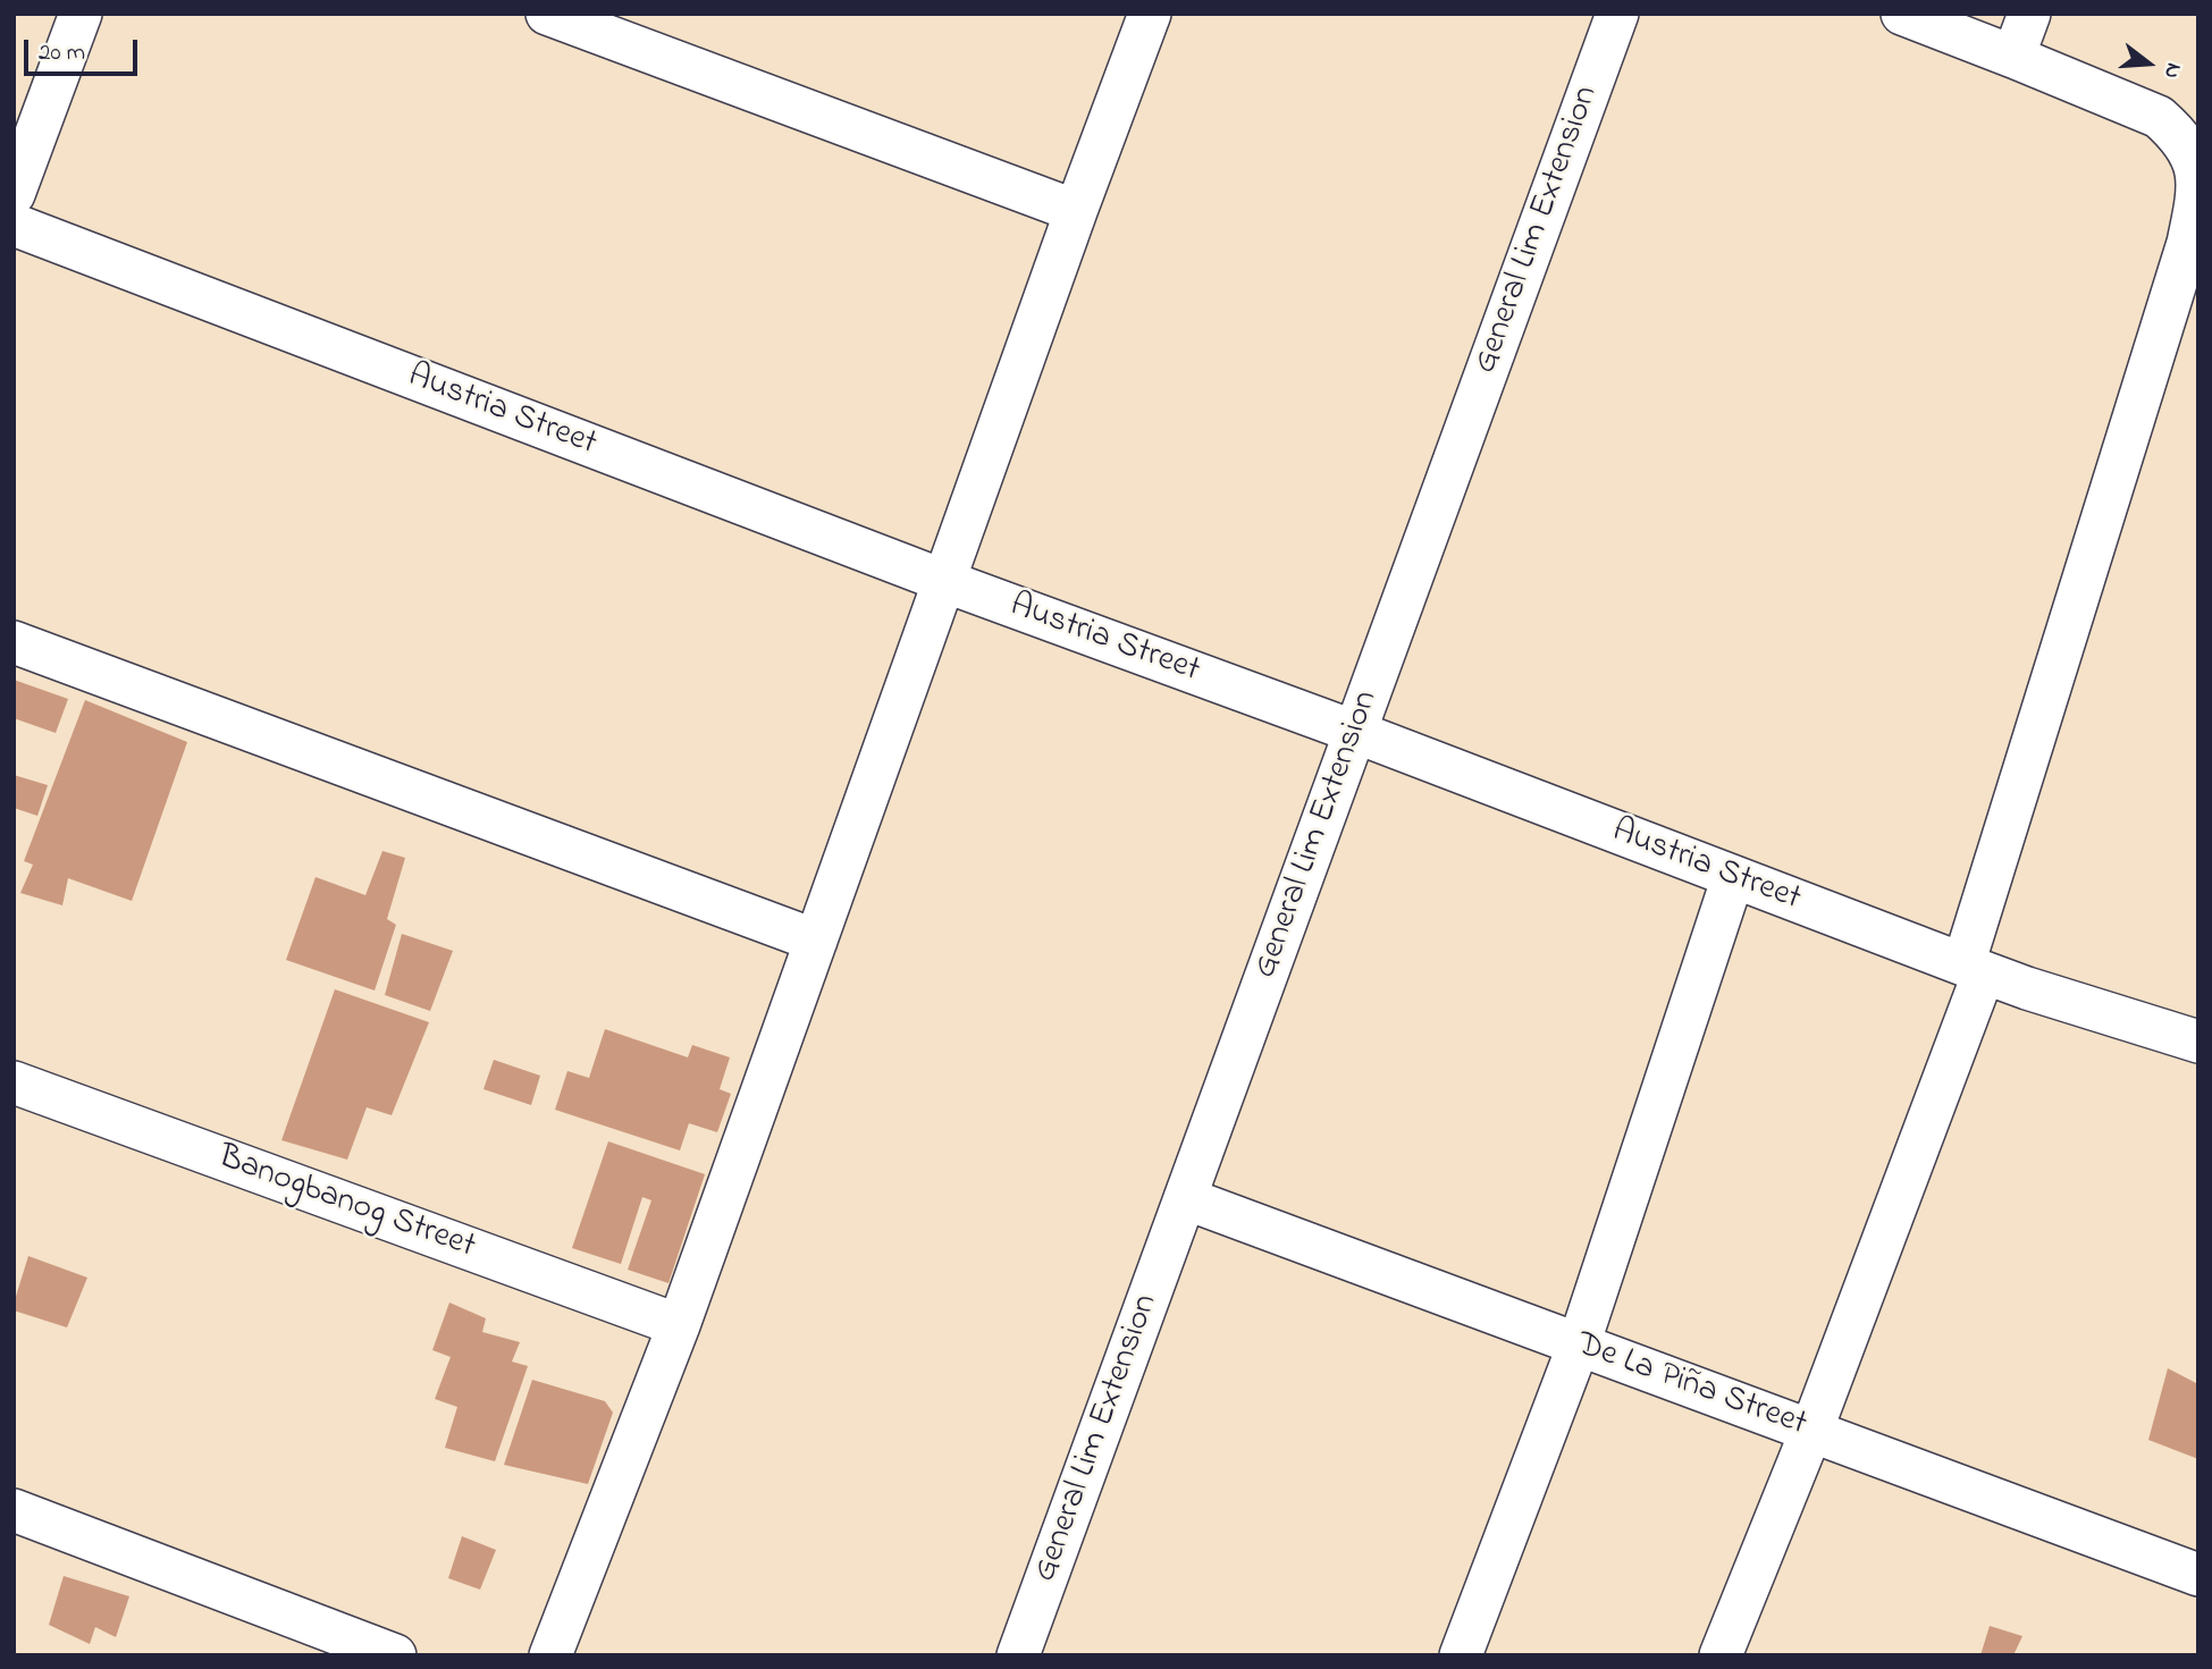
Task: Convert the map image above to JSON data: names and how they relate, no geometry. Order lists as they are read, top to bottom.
{
  "streets": {
    "street": [
      "General Lim Extension",
      "Austria Street",
      "Banogbanog Street",
      "De La Piña Street"
    ]
  },
  "crossings": [
    ["General Lim Extension", "Austria Street"],
    ["General Lim Extension", "De La Piña Street"]
  ],
  "scale_bar": "20 m",
  "north": "right"
}
